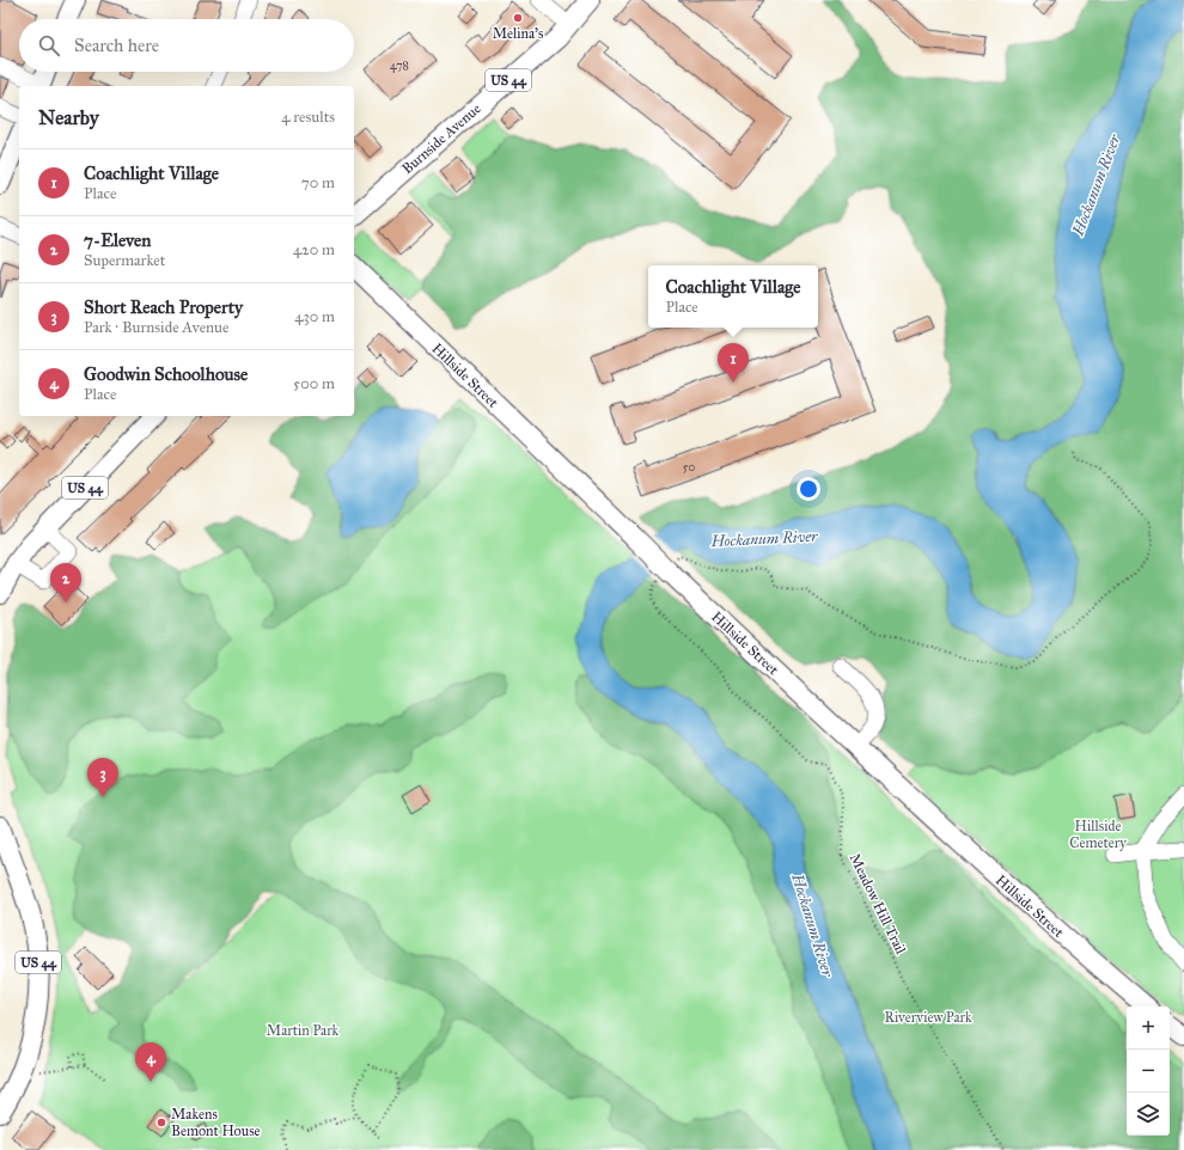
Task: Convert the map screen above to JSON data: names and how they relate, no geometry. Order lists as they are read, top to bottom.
{
  "streets": {
    "main road": ["US 44", "Burnside Avenue", "Hillside Street"],
    "path": ["Meadow Hill Trail"]
  },
  "crossings": [
    ["Hillside Street", "Meadow Hill Trail"]
  ],
  "water": ["Hockanum River"],
  "parks": ["Hillside Cemetery", "Riverview Park", "Martin Park"],
  "places": ["Melina's", "Makens Bemont House"],
  "house_numbers": ["478", "50"],
  "page": {
    "search": "Search here",
    "heading": ["Nearby", "4 results"],
    "list": [
      {
        "mark": "1",
        "name": "Coachlight Village",
        "note": "Place",
        "value": "70 m"
      },
      {
        "mark": "2",
        "name": "7-Eleven",
        "note": "Supermarket",
        "value": "420 m"
      },
      {
        "mark": "3",
        "name": "Short Reach Property",
        "note": "Park · Burnside Avenue",
        "value": "430 m"
      },
      {
        "mark": "4",
        "name": "Goodwin Schoolhouse",
        "note": "Place",
        "value": "500 m"
      }
    ],
    "popup": ["Coachlight Village", "Place"],
    "pins": [
      "1",
      "2",
      "3",
      "4"
    ],
    "map_buttons": ["+", "−"]
  }
}
